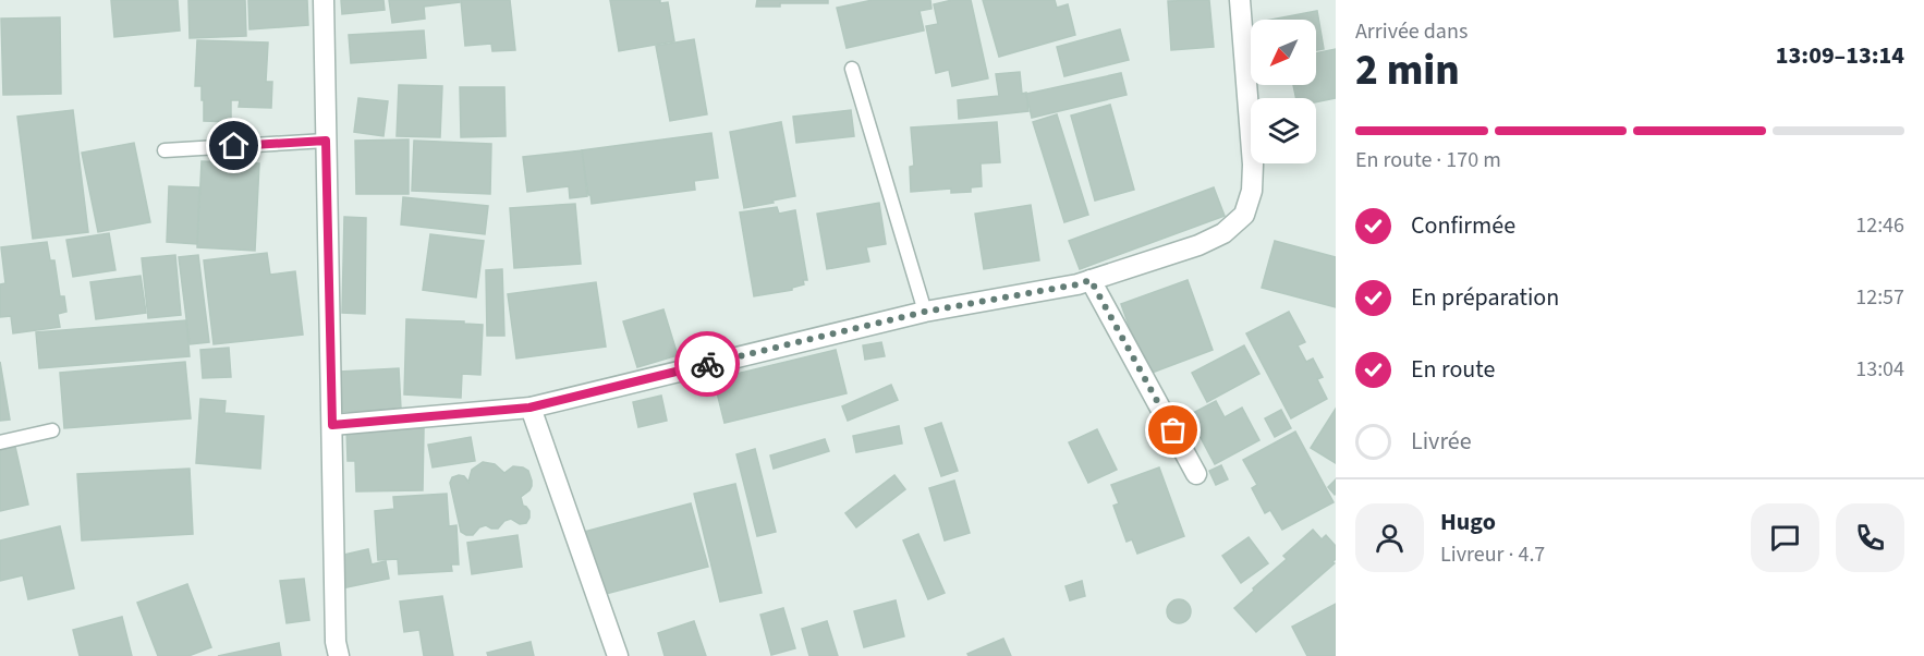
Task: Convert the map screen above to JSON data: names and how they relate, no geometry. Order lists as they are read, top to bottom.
{
  "north": "bottom left",
  "page": {
    "heading": ["2 min", "Arrivée dans", "13:09–13:14"],
    "panel": ["Hugo", "Livreur · 4.7"],
    "bar": "En route · 170 m",
    "list": [
      ["Confirmée", "12:46"],
      ["En préparation", "12:57"],
      ["En route", "13:04"],
      "Livrée"
    ]
  }
}
